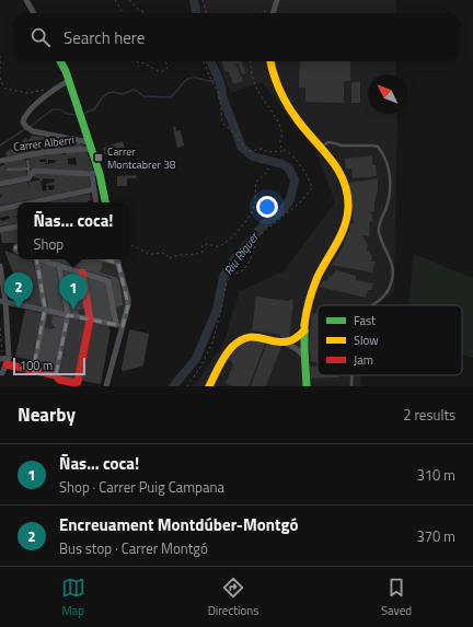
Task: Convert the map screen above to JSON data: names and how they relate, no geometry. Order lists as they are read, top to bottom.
{
  "streets": {
    "street": ["Carrer Alberri"]
  },
  "water": ["Riu Riquer"],
  "places": {
    "transit": ["Carrer Montcabrer 38"]
  },
  "legend": ["Fast", "Slow", "Jam"],
  "scale_bar": "100 m",
  "north": "top left",
  "page": {
    "search": "Search here",
    "popup": ["Ñas... coca!", "Shop"],
    "pins": ["2", "1"],
    "scale": "100 m",
    "heading": ["Nearby", "2 results"],
    "list": [
      {
        "mark": "1",
        "name": "Ñas... coca!",
        "note": "Shop · Carrer Puig Campana",
        "value": "310 m"
      },
      {
        "mark": "2",
        "name": "Encreuament Montdúber-Montgó",
        "note": "Bus stop · Carrer Montgó",
        "value": "370 m"
      }
    ],
    "nav": ["Map", "Directions", "Saved"]
  }
}
